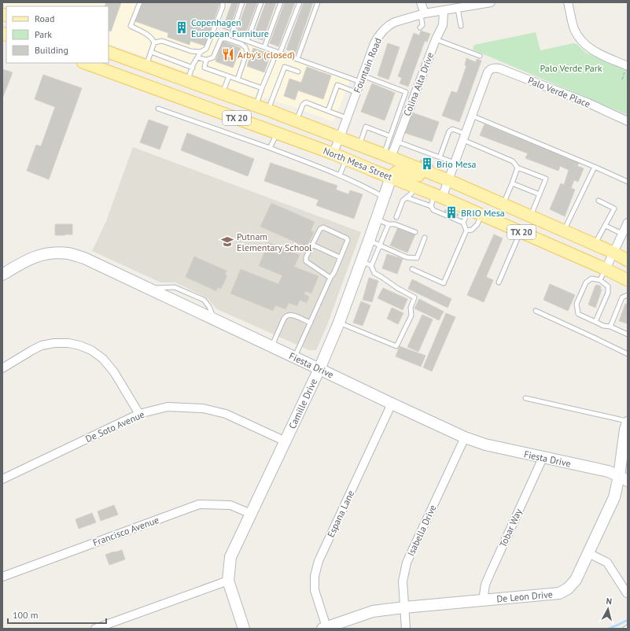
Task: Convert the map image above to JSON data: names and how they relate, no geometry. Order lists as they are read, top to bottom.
{
  "streets": {
    "main road": ["TX 20", "North Mesa Street"],
    "street": [
      "Fountain Road",
      "Colina Alta Drive",
      "Palo Verde Place",
      "Fiesta Drive",
      "Camille Drive",
      "De Soto Avenue",
      "Espana Lane",
      "Tobar Way",
      "Isabella Drive",
      "Francisco Avenue",
      "De Leon Drive"
    ]
  },
  "crossings": [
    ["Fountain Road", "Colina Alta Drive"],
    ["Fountain Road", "North Mesa Street"],
    ["Colina Alta Drive", "North Mesa Street"],
    ["North Mesa Street", "Camille Drive"],
    ["Fiesta Drive", "Camille Drive"],
    ["Fiesta Drive", "Espana Lane"],
    ["Fiesta Drive", "Tobar Way"],
    ["Fiesta Drive", "Isabella Drive"],
    ["Fiesta Drive", "De Leon Drive"],
    ["Camille Drive", "De Soto Avenue"],
    ["Camille Drive", "Francisco Avenue"],
    ["Espana Lane", "De Leon Drive"],
    ["Tobar Way", "De Leon Drive"],
    ["Isabella Drive", "De Leon Drive"]
  ],
  "parks": ["Palo Verde Park"],
  "places": {
    "building": ["Copenhagen European Furniture", "Brio Mesa", "BRIO Mesa"],
    "restaurant": ["Arby's (closed)"],
    "school or university": ["Putnam Elementary School"]
  },
  "legend": ["Road", "Park", "Building"],
  "scale_bar": "100 m",
  "north": "top"
}
